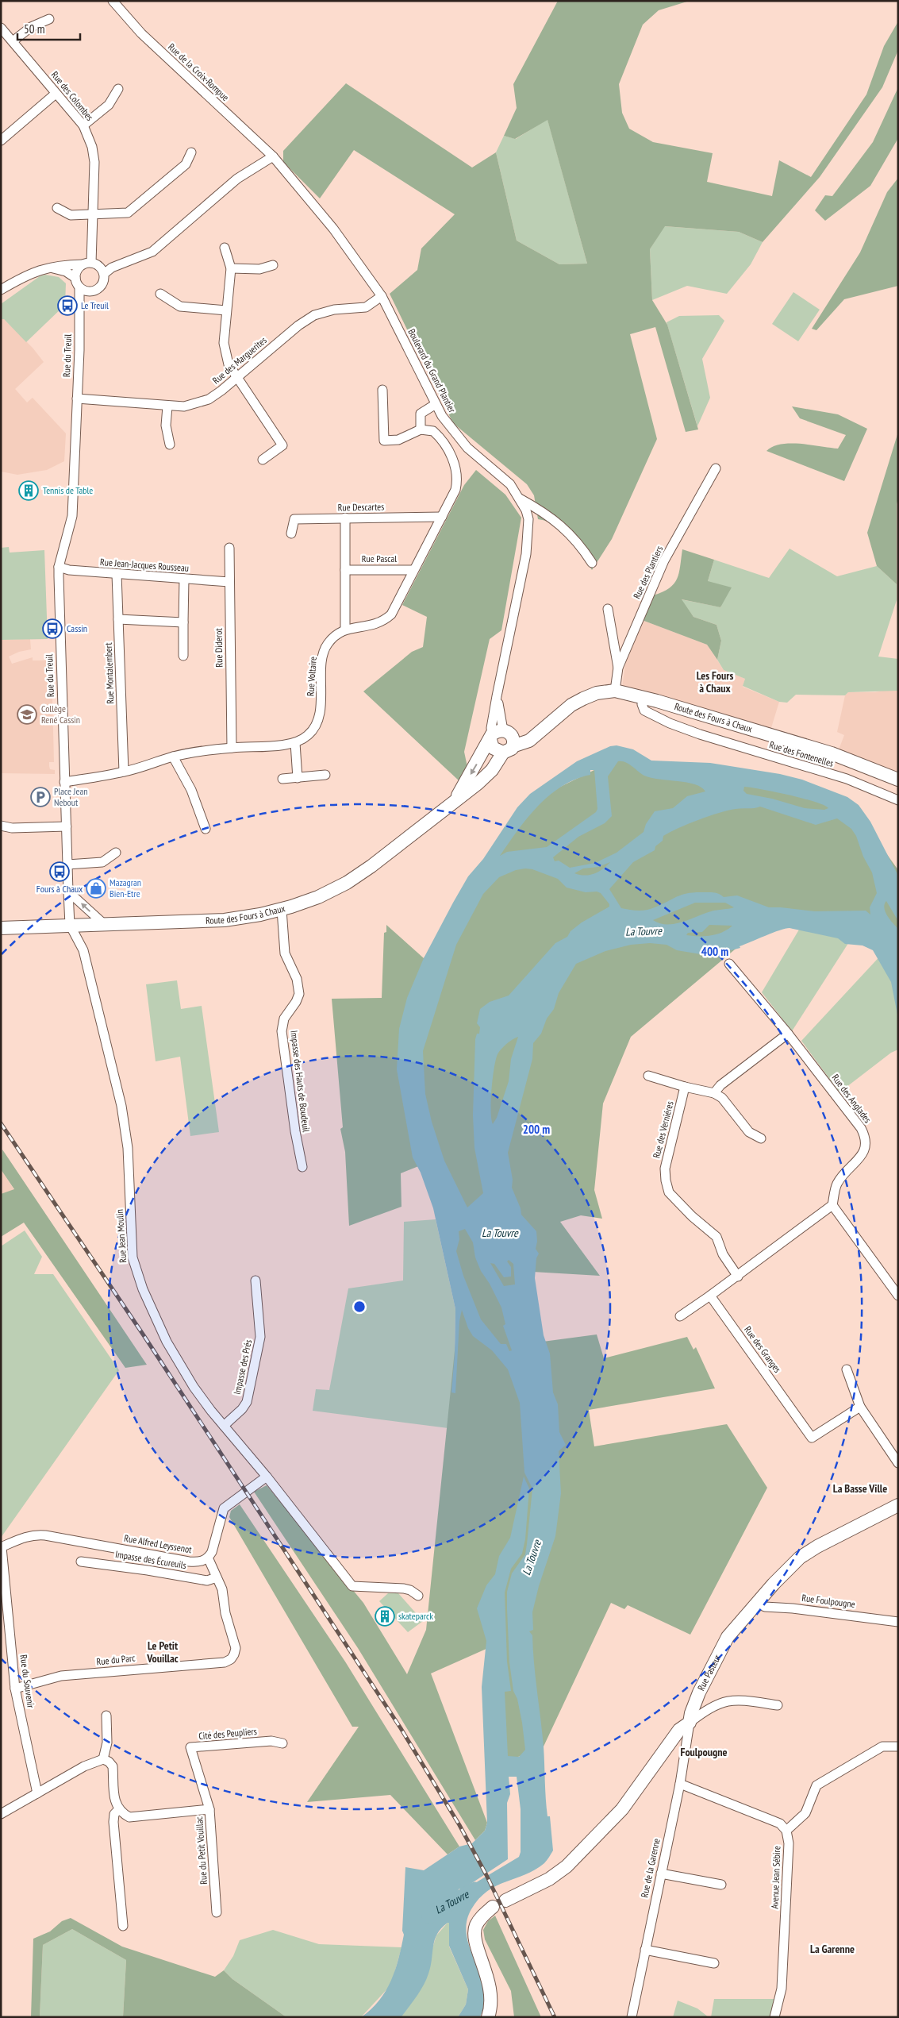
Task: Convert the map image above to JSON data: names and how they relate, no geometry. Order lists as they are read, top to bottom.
{
  "streets": {
    "street": [
      "Rue de la Croix-Rompue",
      "Rue des Colombes",
      "Rue du Treuil",
      "Rue des Marguerites",
      "Boulevard du Grand Plantier",
      "Rue Descartes",
      "Rue Pascal",
      "Rue Jean-Jacques Rousseau",
      "Rue des Plantiers",
      "Rue Diderot",
      "Rue Montalembert",
      "Rue Voltaire",
      "Route des Fours à Chaux",
      "Rue des Fontenelles",
      "Impasse des Hauts de Boudeuil",
      "Rue des Anglades",
      "Rue des Verniéres",
      "Rue Jean Moulin",
      "Rue des Granges",
      "Impasse des Prés",
      "Rue Alfred Leyssenot",
      "Impasse des Écureuils",
      "Rue Foulpougne",
      "Rue du Parc",
      "Rue Pasteur",
      "Rue du Souvenir",
      "Cité des Peupliers",
      "Rue du Petit Vouillac",
      "Rue de la Garenne",
      "Avenue Jean Sébire"
    ]
  },
  "crossings": [
    ["Rue de la Croix-Rompue", "Boulevard du Grand Plantier"],
    ["Rue des Colombes", "Rue du Treuil"],
    ["Rue du Treuil", "Rue des Marguerites"],
    ["Rue du Treuil", "Rue Jean-Jacques Rousseau"],
    ["Rue du Treuil", "Route des Fours à Chaux"],
    ["Rue du Treuil", "Rue Jean Moulin"],
    ["Rue des Marguerites", "Boulevard du Grand Plantier"],
    ["Boulevard du Grand Plantier", "Route des Fours à Chaux"],
    ["Rue Descartes", "Rue Voltaire"],
    ["Rue Pascal", "Rue Voltaire"],
    ["Rue Jean-Jacques Rousseau", "Rue Diderot"],
    ["Rue Jean-Jacques Rousseau", "Rue Montalembert"],
    ["Rue des Plantiers", "Route des Fours à Chaux"],
    ["Route des Fours à Chaux", "Rue des Fontenelles"],
    ["Route des Fours à Chaux", "Impasse des Hauts de Boudeuil"],
    ["Route des Fours à Chaux", "Rue Jean Moulin"],
    ["Rue Jean Moulin", "Impasse des Prés"],
    ["Rue Alfred Leyssenot", "Rue du Parc"],
    ["Rue Alfred Leyssenot", "Rue du Souvenir"],
    ["Impasse des Écureuils", "Rue du Parc"],
    ["Rue Foulpougne", "Rue Pasteur"],
    ["Rue du Parc", "Rue du Souvenir"],
    ["Rue Pasteur", "Rue de la Garenne"],
    ["Cité des Peupliers", "Rue du Petit Vouillac"]
  ],
  "districts": [
    "Les Fours à Chaux",
    "La Basse Ville",
    "Le Petit Vouillac",
    "Foulpougne",
    "La Garenne"
  ],
  "water": ["La Touvre"],
  "places": {
    "bus stop": ["Le Treuil", "Cassin", "Fours à Chaux"],
    "building": ["Tennis de Table", "skateparck"],
    "school or university": ["Collège René Cassin"],
    "parking": ["Place Jean Nebout"],
    "shop": ["Mazagran Bien-Etre"]
  },
  "scale_bar": "50 m",
  "rings": ["400 m", "200 m"]
}
